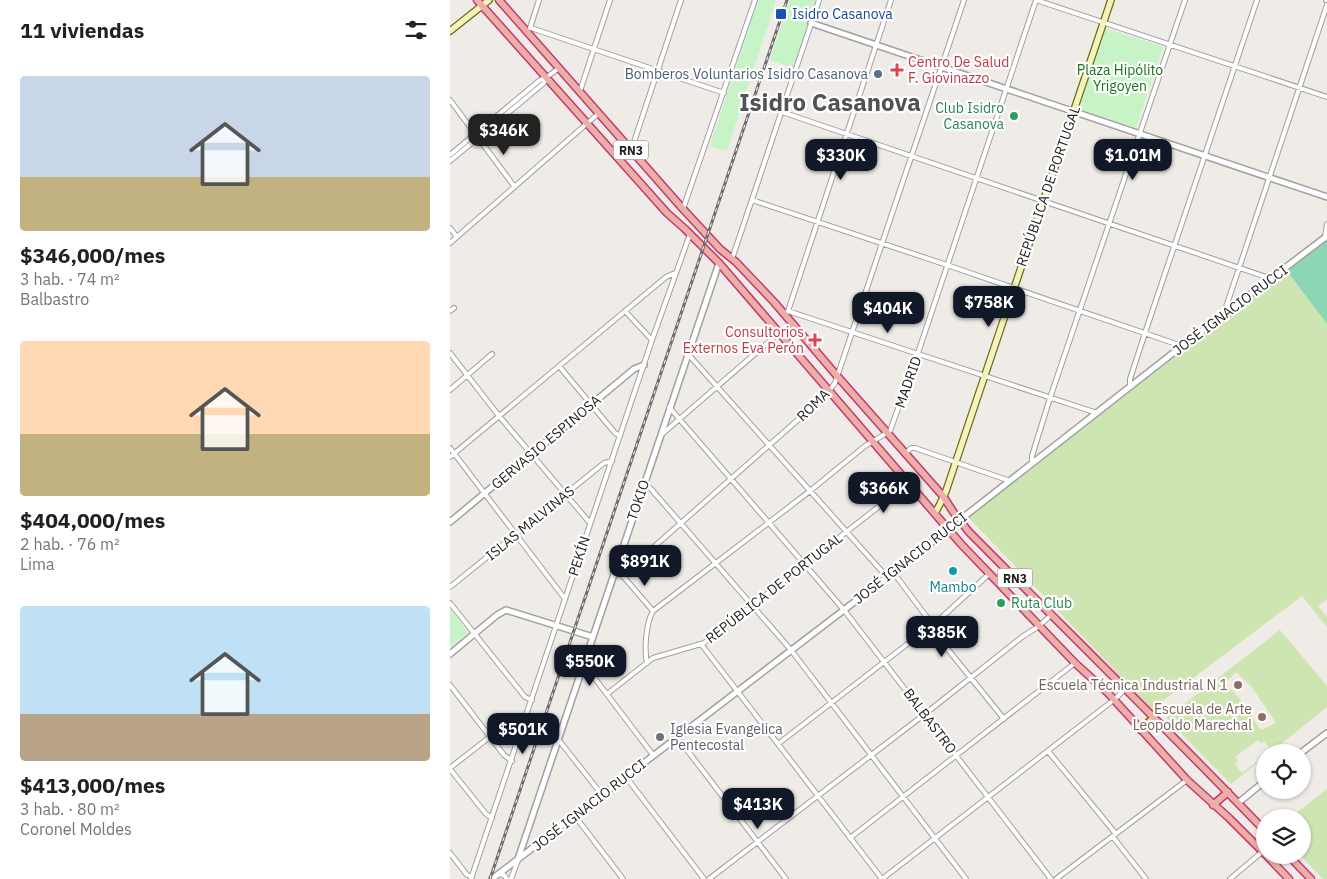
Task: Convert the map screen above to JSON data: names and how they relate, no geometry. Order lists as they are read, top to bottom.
{
  "streets": {
    "highway": ["RN3"],
    "main road": ["REPÚBLICA DE PORTUGAL"],
    "street": [
      "JOSÉ IGNACIO RUCCI",
      "MADRID",
      "ROMA",
      "GERVASIO ESPINOSA",
      "TOKIO",
      "ISLAS MALVINAS",
      "PEKÍN",
      "BALBASTRO"
    ]
  },
  "crossings": [
    ["RN3", "REPÚBLICA DE PORTUGAL"],
    ["RN3", "JOSÉ IGNACIO RUCCI"],
    ["RN3", "MADRID"],
    ["RN3", "ROMA"],
    ["RN3", "TOKIO"],
    ["RN3", "PEKÍN"],
    ["REPÚBLICA DE PORTUGAL", "BALBASTRO"],
    ["JOSÉ IGNACIO RUCCI", "TOKIO"],
    ["JOSÉ IGNACIO RUCCI", "BALBASTRO"],
    ["ROMA", "BALBASTRO"],
    ["GERVASIO ESPINOSA", "PEKÍN"],
    ["TOKIO", "BALBASTRO"],
    ["ISLAS MALVINAS", "PEKÍN"]
  ],
  "districts": ["Isidro Casanova"],
  "parks": ["Plaza Hipólito Yrigoyen"],
  "places": {
    "transit": ["Isidro Casanova"],
    "health": ["Centro De Salud F. Giovinazzo", "Consultorios Externos Eva Perón"],
    "other": [
      "Bomberos Voluntarios Isidro Casanova",
      "Club Isidro Casanova",
      "Mambo",
      "Ruta Club",
      "Escuela Técnica Industrial N 1",
      "Escuela de Arte Leopoldo Marechal",
      "Iglesia Evangelica Pentecostal"
    ]
  },
  "page": {
    "heading": "11 viviendas",
    "list": [
      {
        "name": "$346,000/mes",
        "note": "3 hab. · 74 m² · Balbastro"
      },
      {
        "name": "$404,000/mes",
        "note": "2 hab. · 76 m² · Lima"
      },
      {
        "name": "$413,000/mes",
        "note": "3 hab. · 80 m² · Coronel Moldes"
      }
    ],
    "price": [
      "$346K",
      "$330K",
      "$1.01M",
      "$758K",
      "$404K",
      "$366K",
      "$891K",
      "$385K",
      "$550K",
      "$501K",
      "$413K"
    ]
  }
}
